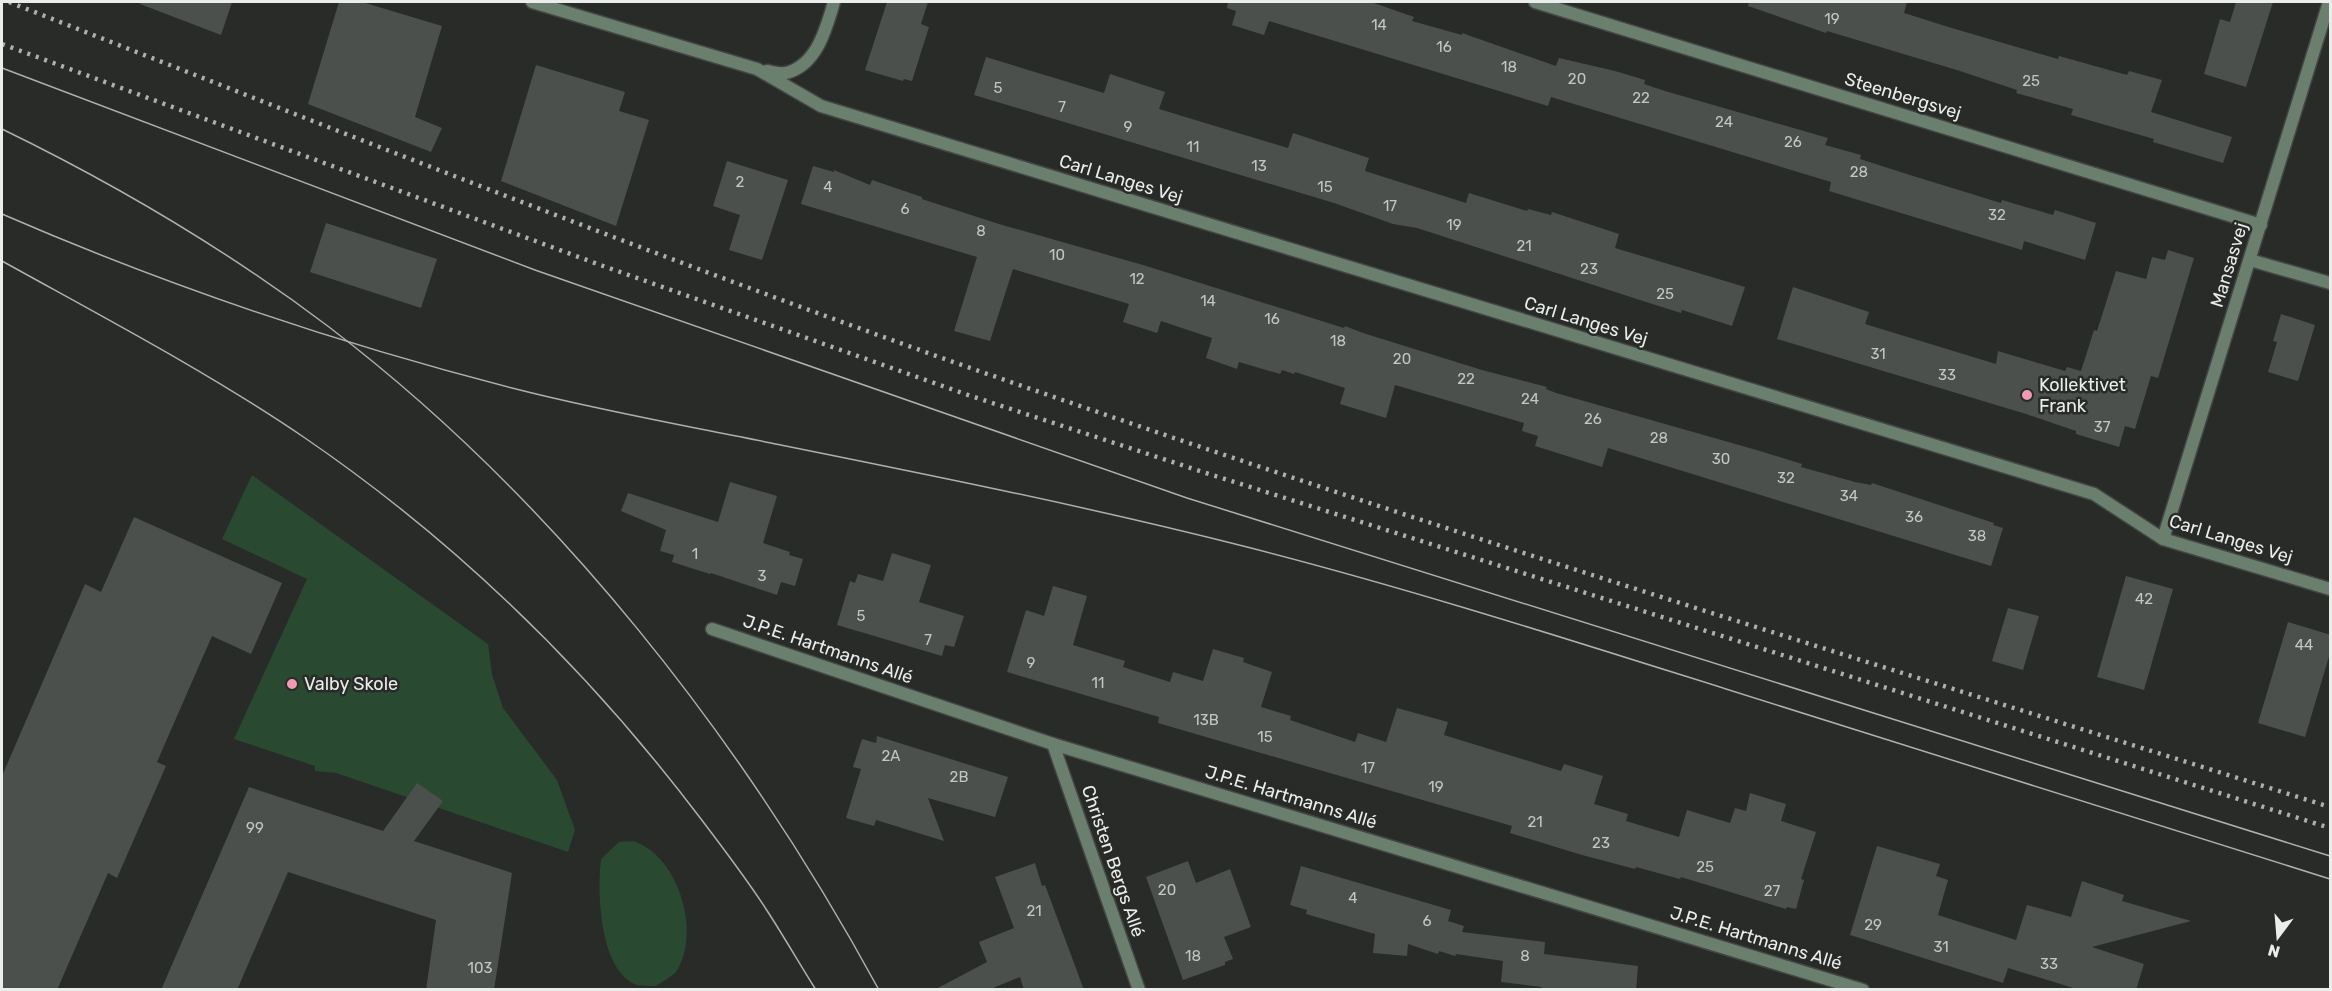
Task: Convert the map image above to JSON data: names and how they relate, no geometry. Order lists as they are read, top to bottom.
{
  "streets": {
    "street": [
      "Steenbergsvej",
      "Carl Langes Vej",
      "Mansasvej",
      "J.P.E. Hartmanns Allé",
      "Christen Bergs Allé"
    ]
  },
  "crossings": [
    ["Steenbergsvej", "Mansasvej"],
    ["Carl Langes Vej", "Mansasvej"],
    ["J.P.E. Hartmanns Allé", "Christen Bergs Allé"]
  ],
  "places": ["Kollektivet Frank", "Valby Skole"],
  "house_numbers": [
    "19",
    "14",
    "16",
    "18",
    "20",
    "25",
    "5",
    "22",
    "7",
    "24",
    "9",
    "26",
    "11",
    "13",
    "28",
    "2",
    "4",
    "15",
    "17",
    "6",
    "32",
    "19",
    "8",
    "21",
    "10",
    "23",
    "12",
    "25",
    "14",
    "16",
    "18",
    "31",
    "20",
    "33",
    "22",
    "24",
    "26",
    "37",
    "28",
    "30",
    "32",
    "34",
    "36",
    "38",
    "1",
    "3",
    "42",
    "5",
    "7",
    "44",
    "9",
    "11",
    "13B",
    "15",
    "2A",
    "17",
    "2B",
    "19",
    "21",
    "99",
    "23",
    "25",
    "20",
    "27",
    "4",
    "21",
    "6",
    "29",
    "31",
    "18",
    "8",
    "33",
    "103"
  ],
  "north": "bottom"
}
